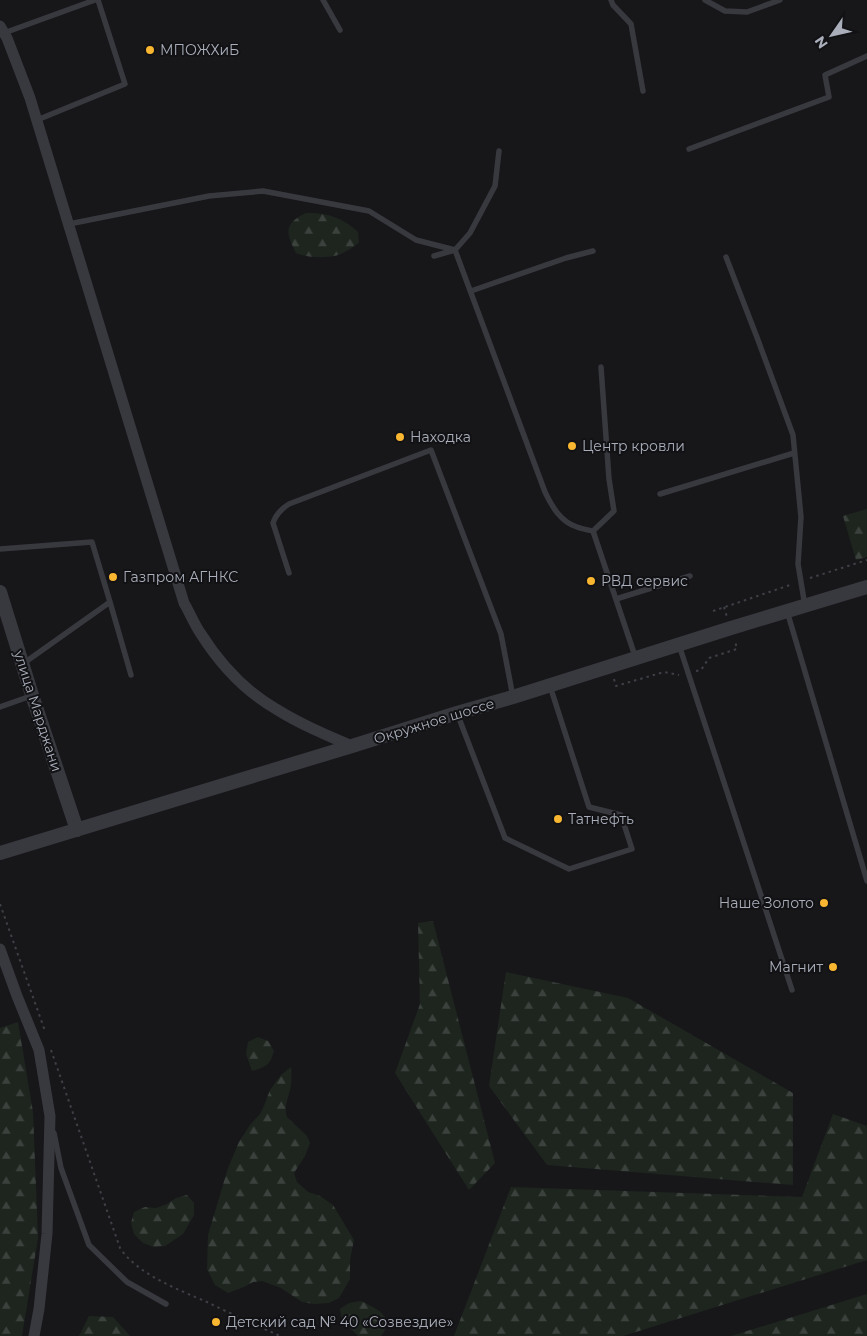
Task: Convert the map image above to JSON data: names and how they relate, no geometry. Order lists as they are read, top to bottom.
{
  "streets": {
    "street": ["улица Марджани", "Окружное шоссе"]
  },
  "crossings": [
    ["улица Марджани", "Окружное шоссе"]
  ],
  "places": [
    "МПОЖХиБ",
    "Находка",
    "Центр кровли",
    "Газпром АГНКС",
    "РВД сервис",
    "Татнефть",
    "Наше Золото",
    "Магнит",
    "Детский сад № 40 «Созвездие»"
  ],
  "north": "bottom left"
}
